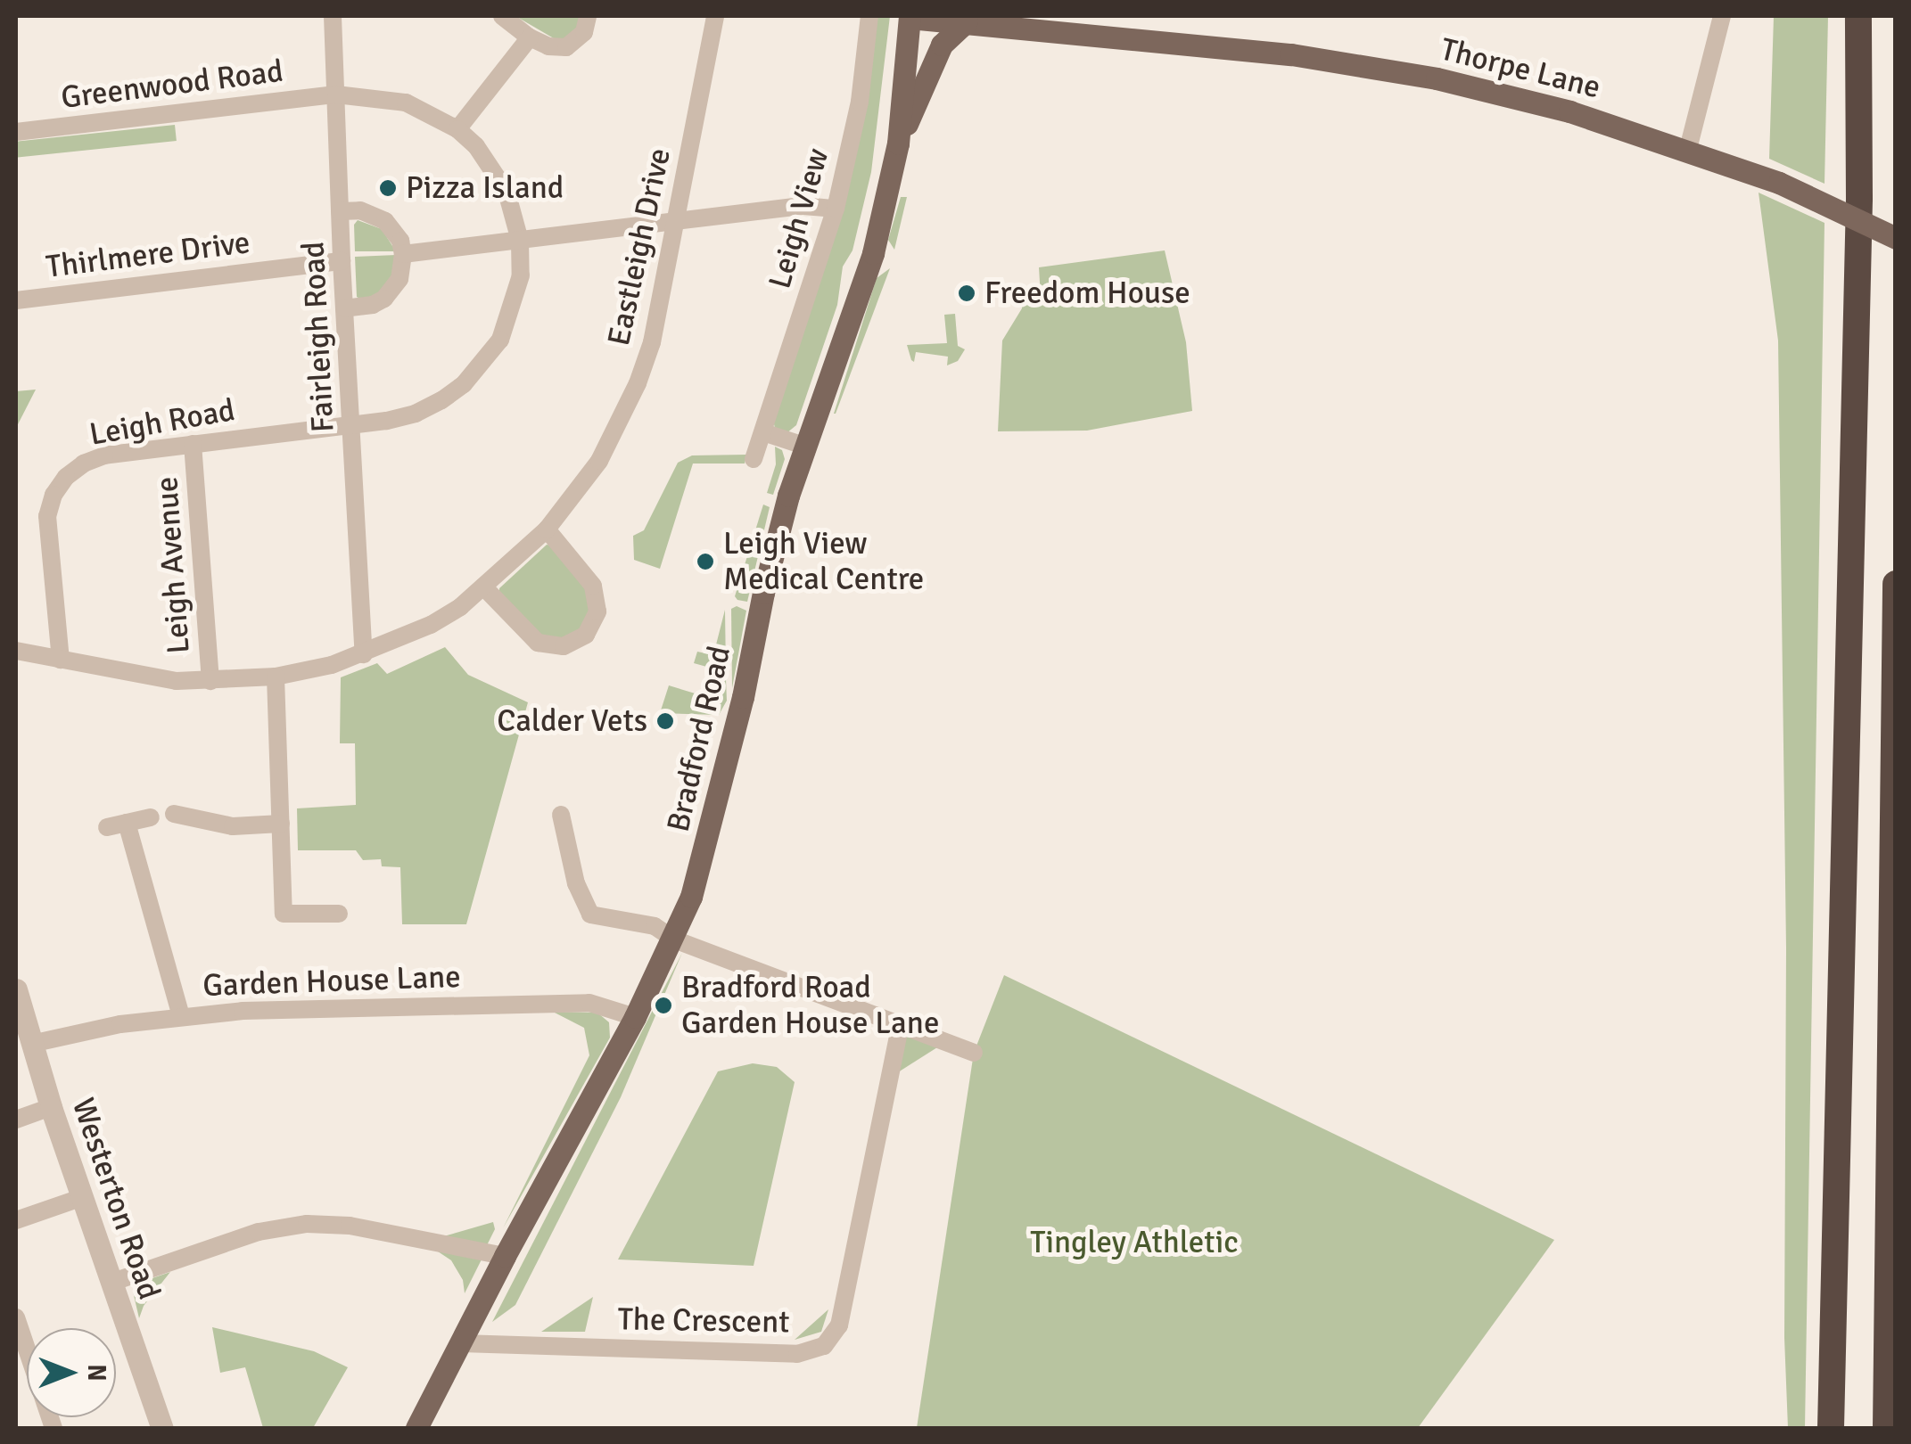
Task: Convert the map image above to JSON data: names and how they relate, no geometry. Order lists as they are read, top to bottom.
{
  "streets": {
    "main road": ["Thorpe Lane", "Bradford Road"],
    "street": [
      "Greenwood Road",
      "Leigh View",
      "Eastleigh Drive",
      "Thirlmere Drive",
      "Fairleigh Road",
      "Leigh Road",
      "Leigh Avenue",
      "Garden House Lane",
      "Westerton Road",
      "The Crescent"
    ]
  },
  "crossings": [
    ["Thorpe Lane", "Bradford Road"],
    ["Greenwood Road", "Fairleigh Road"],
    ["Greenwood Road", "Leigh Road"],
    ["Eastleigh Drive", "Fairleigh Road"],
    ["Eastleigh Drive", "Leigh Road"],
    ["Eastleigh Drive", "Leigh Avenue"],
    ["Thirlmere Drive", "Fairleigh Road"],
    ["Fairleigh Road", "Leigh Road"],
    ["Leigh Road", "Leigh Avenue"],
    ["Bradford Road", "Garden House Lane"],
    ["Bradford Road", "The Crescent"],
    ["Garden House Lane", "Westerton Road"]
  ],
  "parks": ["Tingley Athletic"],
  "places": [
    "Pizza Island",
    "Freedom House",
    "Leigh View Medical Centre",
    "Calder Vets",
    "Bradford Road Garden House Lane"
  ],
  "north": "right"
}
